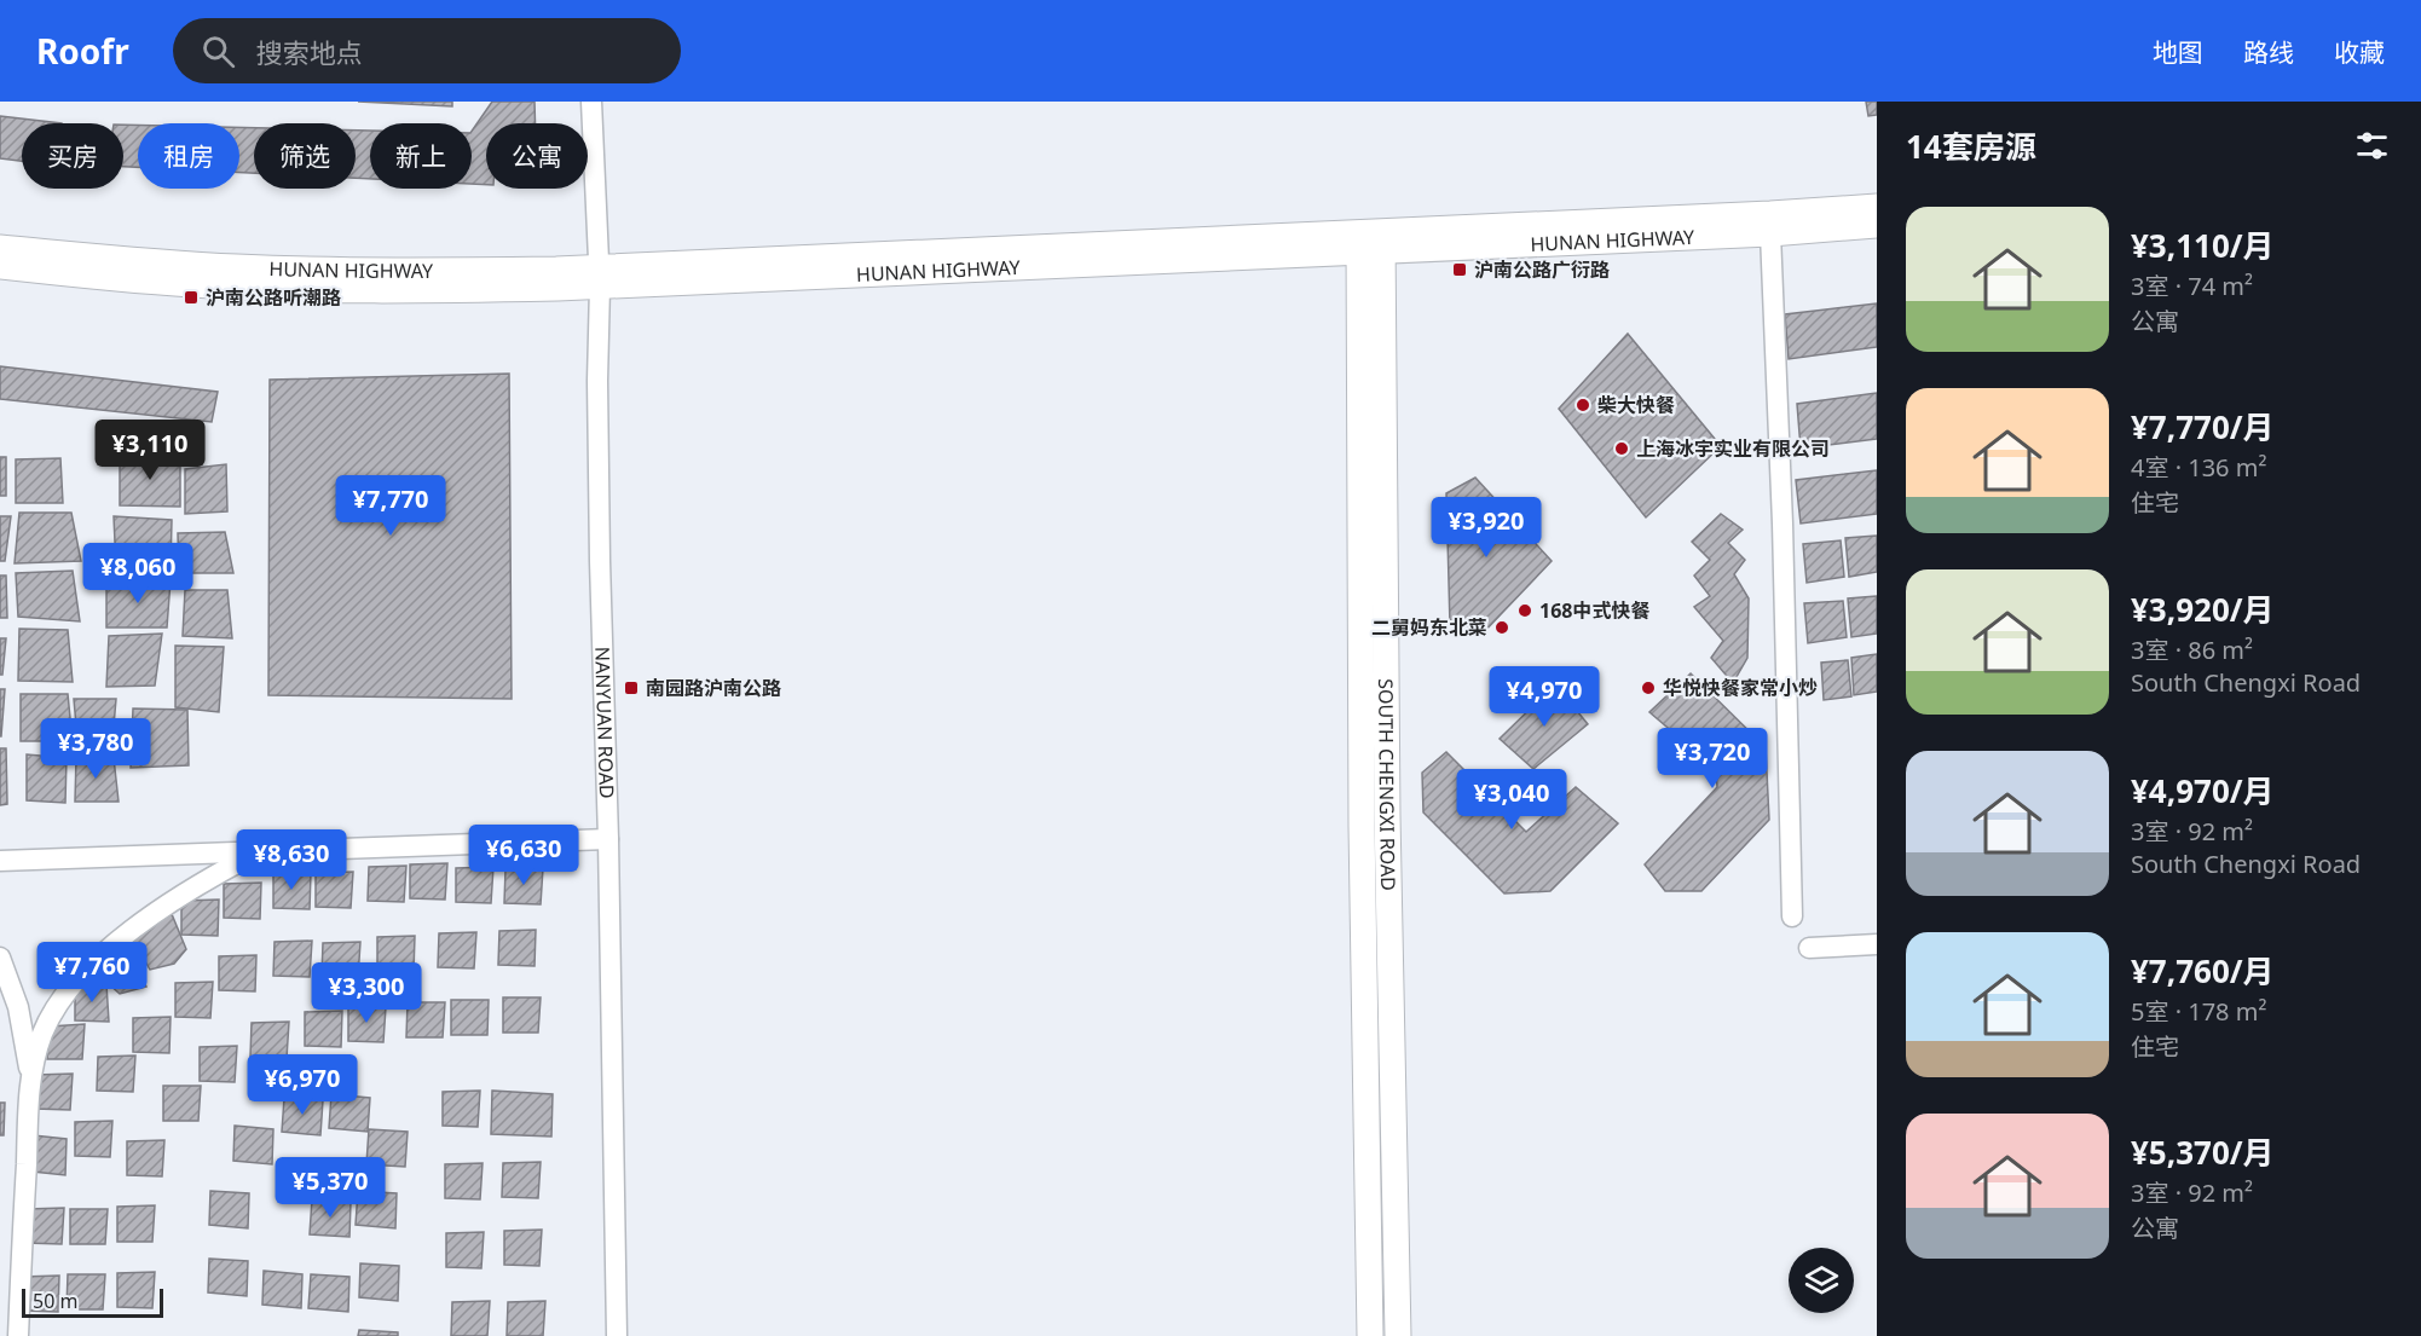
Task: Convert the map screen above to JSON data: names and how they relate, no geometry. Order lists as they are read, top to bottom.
{
  "streets": {
    "main road": ["HUNAN HIGHWAY", "SOUTH CHENGXI ROAD"],
    "street": ["NANYUAN ROAD"]
  },
  "crossings": [
    ["HUNAN HIGHWAY", "NANYUAN ROAD"],
    ["HUNAN HIGHWAY", "SOUTH CHENGXI ROAD"]
  ],
  "places": {
    "transit": ["沪南公路广衍路", "沪南公路听潮路", "南园路沪南公路"],
    "other": [
      "柴大快餐",
      "上海冰宇实业有限公司",
      "168中式快餐",
      "二舅妈东北菜",
      "华悦快餐家常小炒"
    ]
  },
  "scale_bar": "50 m",
  "page": {
    "header": "Roofr",
    "search": "搜索地点",
    "nav": ["地图", "路线", "收藏"],
    "heading": "14套房源",
    "chip": [
      "买房",
      "租房",
      "筛选",
      "新上",
      "公寓"
    ],
    "list": [
      {
        "name": "¥3,110/月",
        "note": "3室 · 74 m² · 公寓"
      },
      {
        "name": "¥7,770/月",
        "note": "4室 · 136 m² · 住宅"
      },
      {
        "name": "¥3,920/月",
        "note": "3室 · 86 m² · South Chengxi Road"
      },
      {
        "name": "¥4,970/月",
        "note": "3室 · 92 m² · South Chengxi Road"
      },
      {
        "name": "¥7,760/月",
        "note": "5室 · 178 m² · 住宅"
      },
      {
        "name": "¥5,370/月",
        "note": "3室 · 92 m² · 公寓"
      }
    ],
    "price": [
      "¥3,110",
      "¥7,770",
      "¥3,920",
      "¥8,060",
      "¥4,970",
      "¥3,780",
      "¥3,720",
      "¥3,040",
      "¥6,630",
      "¥8,630",
      "¥7,760",
      "¥3,300",
      "¥6,970",
      "¥5,370"
    ],
    "scale": "50 m"
  }
}
